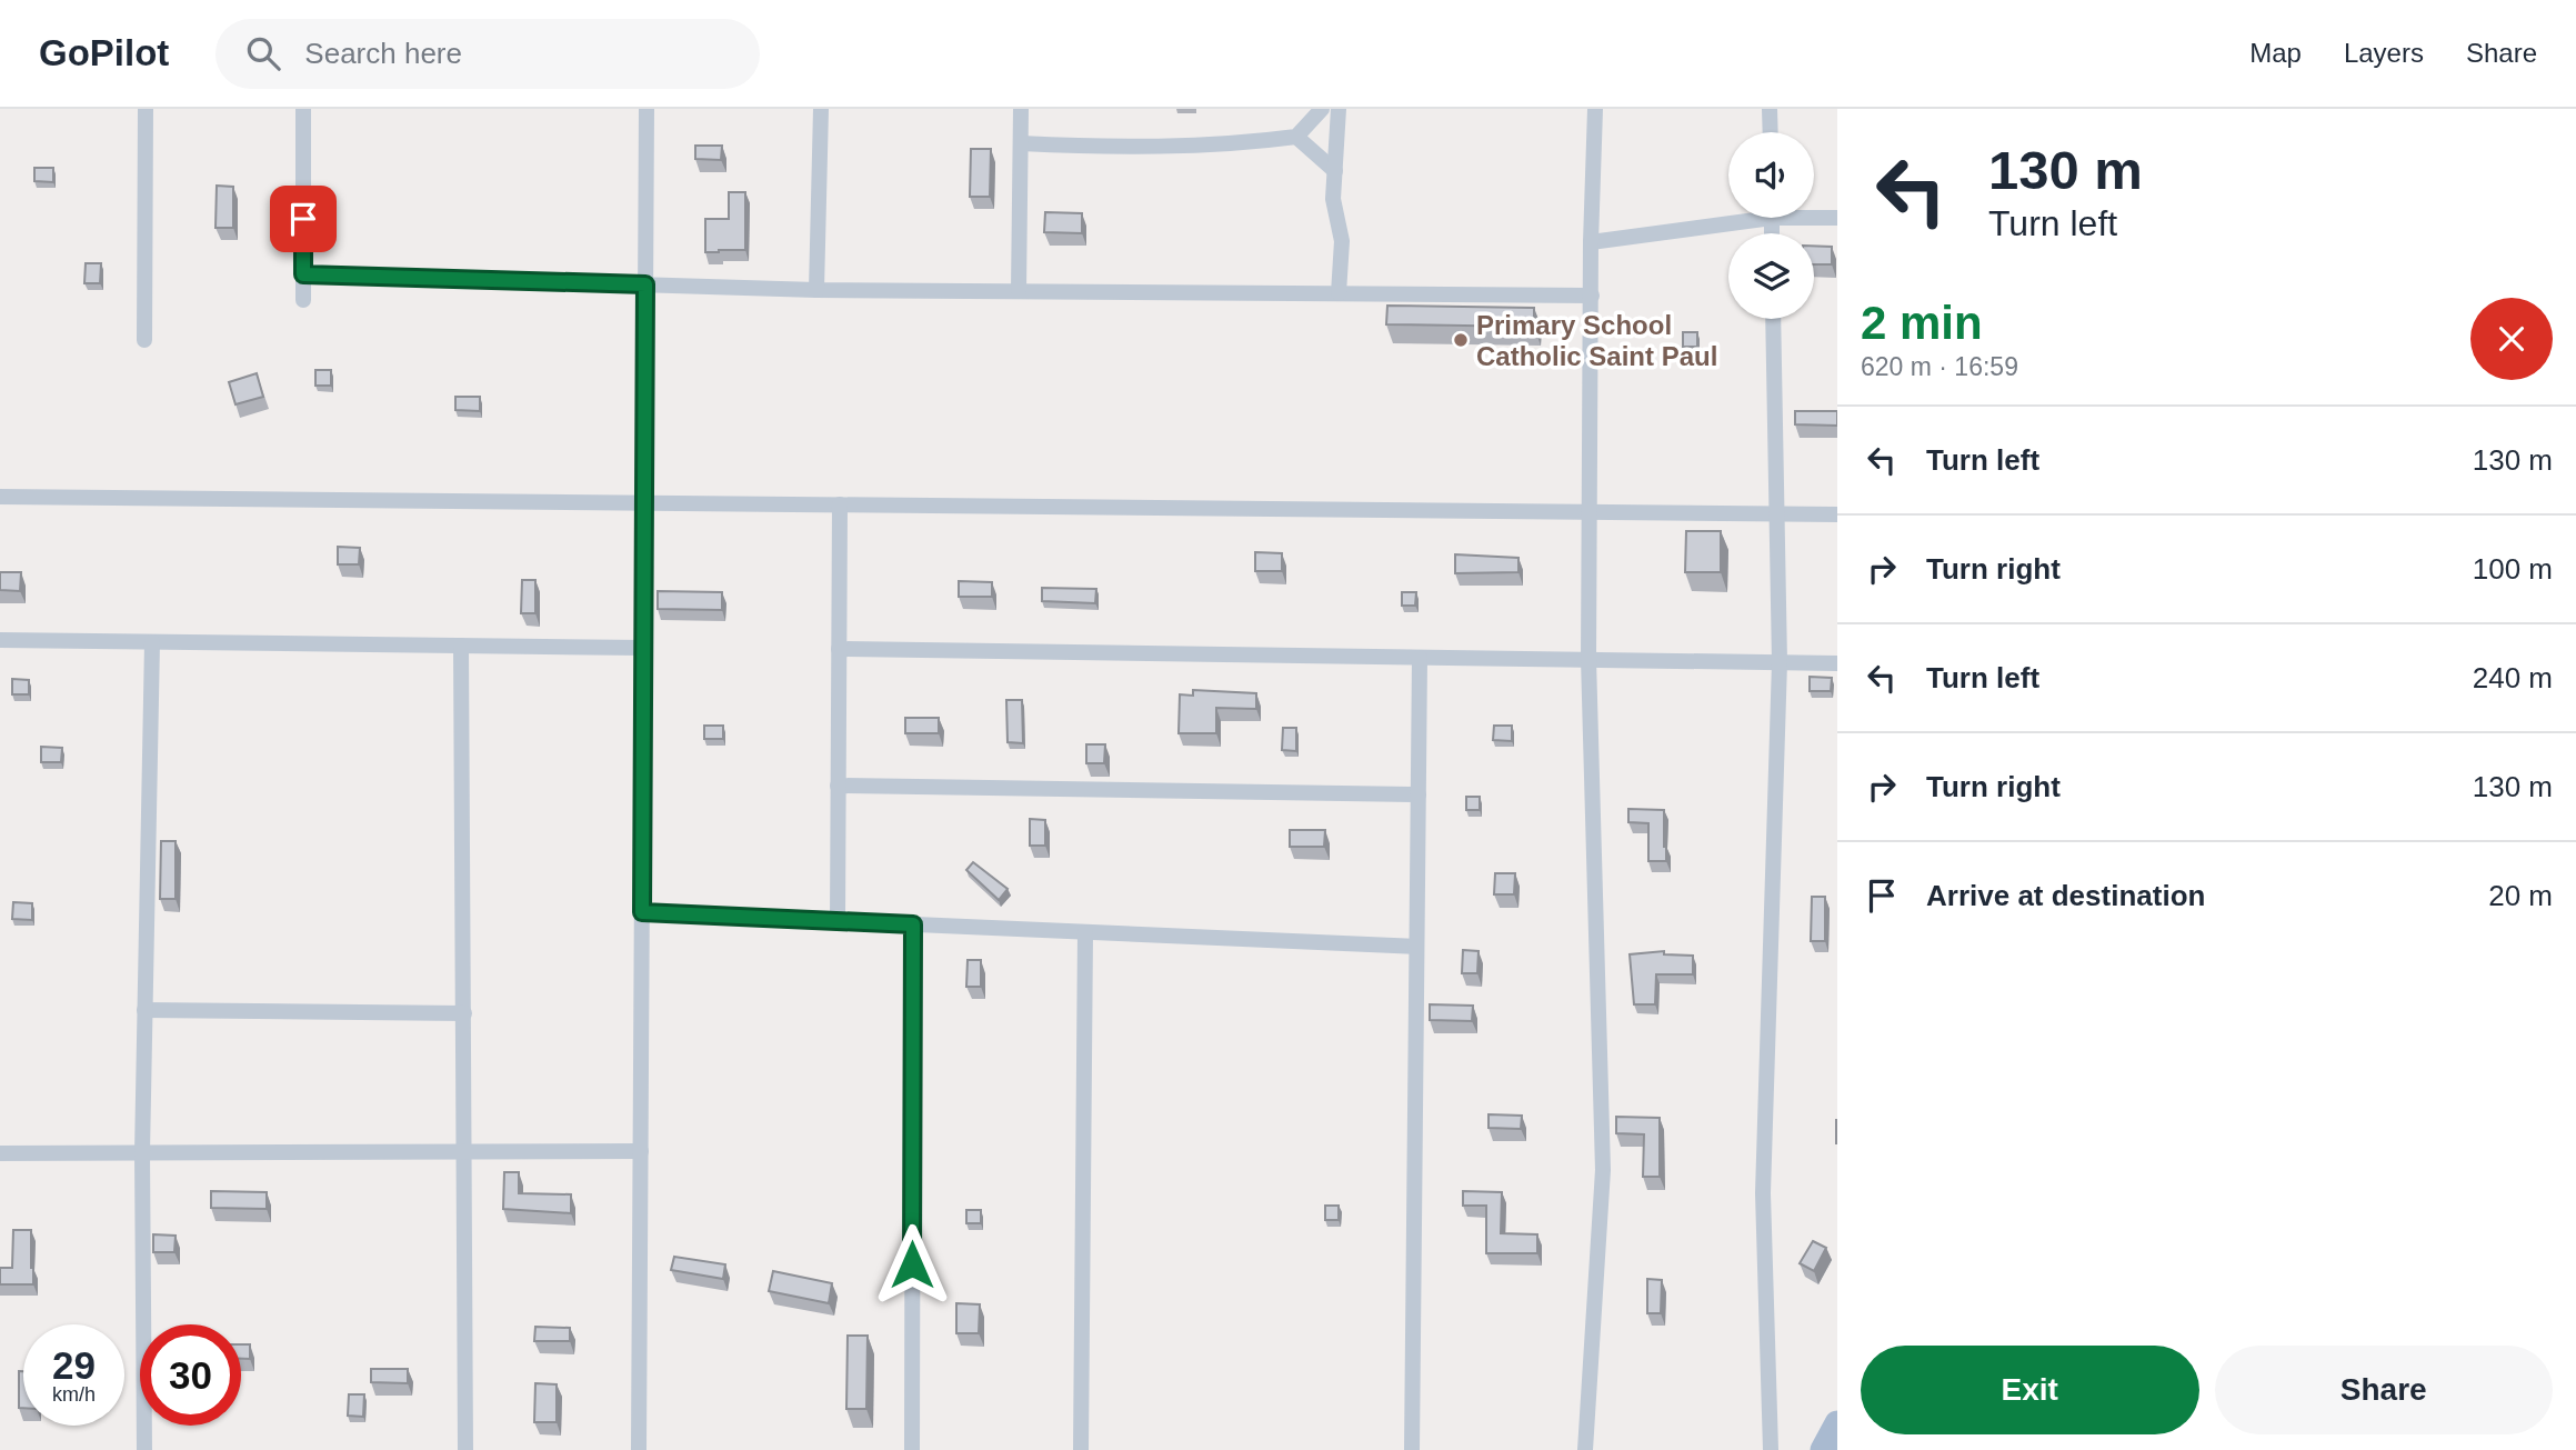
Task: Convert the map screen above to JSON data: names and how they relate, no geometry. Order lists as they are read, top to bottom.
{
  "places": ["Primary School Catholic Saint Paul"],
  "page": {
    "header": "GoPilot",
    "search": "Search here",
    "nav": ["Map", "Layers", "Share"],
    "turn": ["130 m", "Turn left"],
    "heading": ["2 min", "620 m · 16:59"],
    "list": [
      {
        "name": "Turn left",
        "value": "130 m"
      },
      {
        "name": "Turn right",
        "value": "100 m"
      },
      {
        "name": "Turn left",
        "value": "240 m"
      },
      {
        "name": "Turn right",
        "value": "130 m"
      },
      {
        "name": "Arrive at destination",
        "value": "20 m"
      }
    ],
    "speed": "29 km/h",
    "limit": "30",
    "buttons": ["Exit", "Share"]
  }
}
